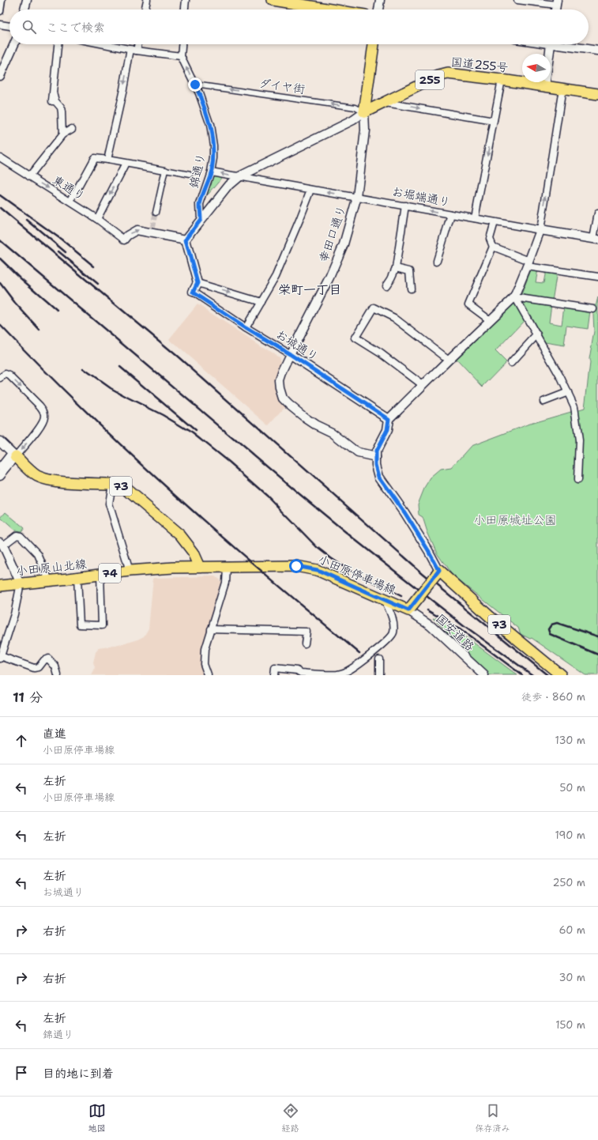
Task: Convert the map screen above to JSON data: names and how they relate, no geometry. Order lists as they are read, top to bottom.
{
  "streets": {
    "main road": [
      "国道255号",
      "255",
      "73",
      "小田原山北線",
      "74",
      "小田原停車場線"
    ],
    "street": [
      "ダイヤ街",
      "錦通り",
      "東通り",
      "お堀端通り",
      "幸田口通り",
      "お城通り",
      "国安道路"
    ]
  },
  "crossings": [
    ["国道255号", "ダイヤ街"],
    ["国道255号", "幸田口通り"],
    ["ダイヤ街", "錦通り"],
    ["ダイヤ街", "幸田口通り"],
    ["錦通り", "お堀端通り"],
    ["お堀端通り", "幸田口通り"],
    ["幸田口通り", "お城通り"],
    ["73", "小田原山北線"],
    ["73", "小田原停車場線"],
    ["小田原山北線", "小田原停車場線"],
    ["小田原停車場線", "国安道路"]
  ],
  "one_way": ["ダイヤ街"],
  "districts": ["栄町一丁目"],
  "parks": ["小田原城址公園"],
  "north": "left",
  "page": {
    "search": "ここで検索",
    "heading": ["11 分", "徒歩 · 860 m"],
    "list": [
      ["直進", "小田原停車場線", "130 m"],
      ["左折", "小田原停車場線", "50 m"],
      ["左折", "190 m"],
      ["左折", "お城通り", "250 m"],
      ["右折", "60 m"],
      ["右折", "30 m"],
      ["左折", "錦通り", "150 m"],
      "目的地に到着"
    ],
    "nav": ["地図", "経路", "保存済み"]
  }
}
